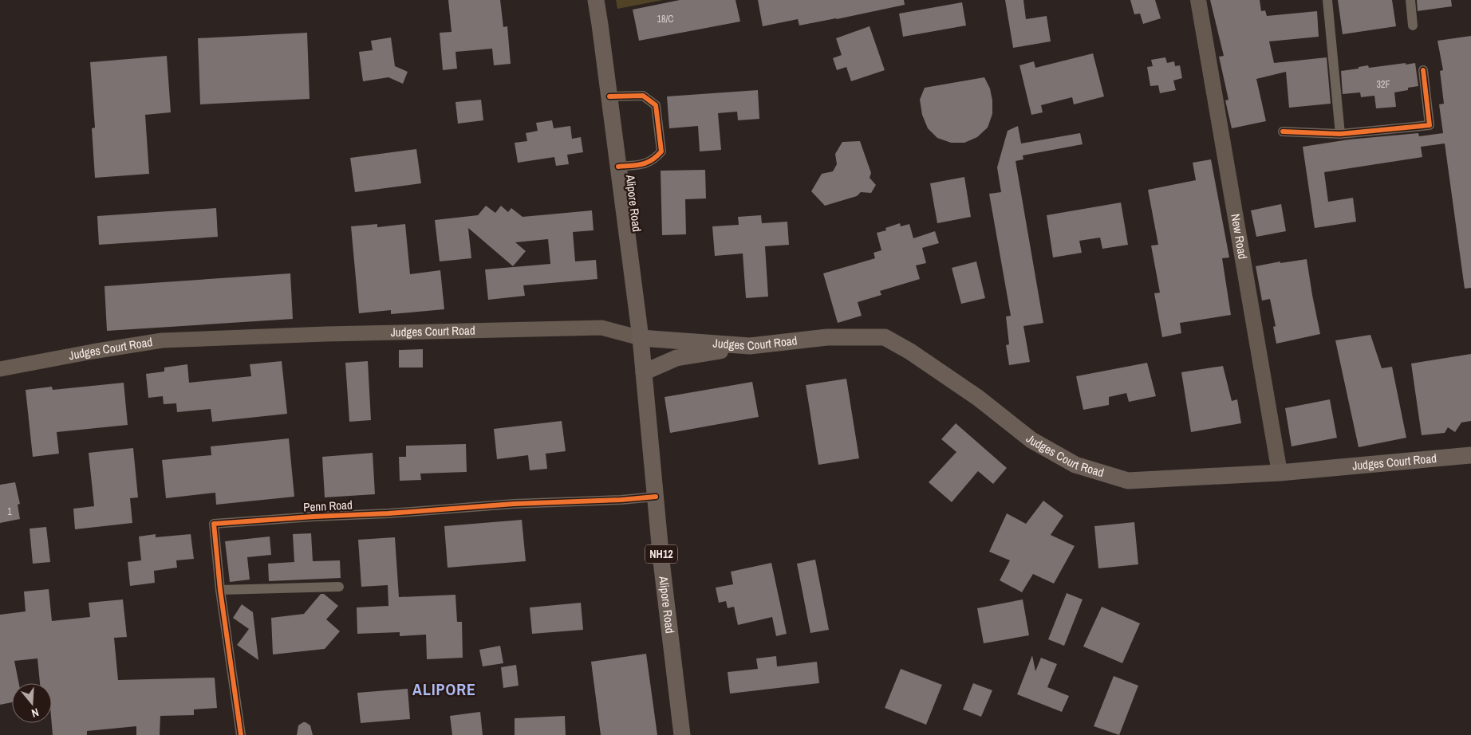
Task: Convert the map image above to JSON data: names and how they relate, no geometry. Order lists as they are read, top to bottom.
{
  "streets": {
    "highway": ["Alipore Road", "Judges Court Road", "NH12"],
    "main road": ["New Road"],
    "street": ["Penn Road"]
  },
  "crossings": [
    ["Alipore Road", "Judges Court Road"],
    ["Alipore Road", "Penn Road"],
    ["New Road", "Judges Court Road"]
  ],
  "districts": ["ALIPORE"],
  "house_numbers": ["18/C", "32F", "1"],
  "north": "bottom"
}
